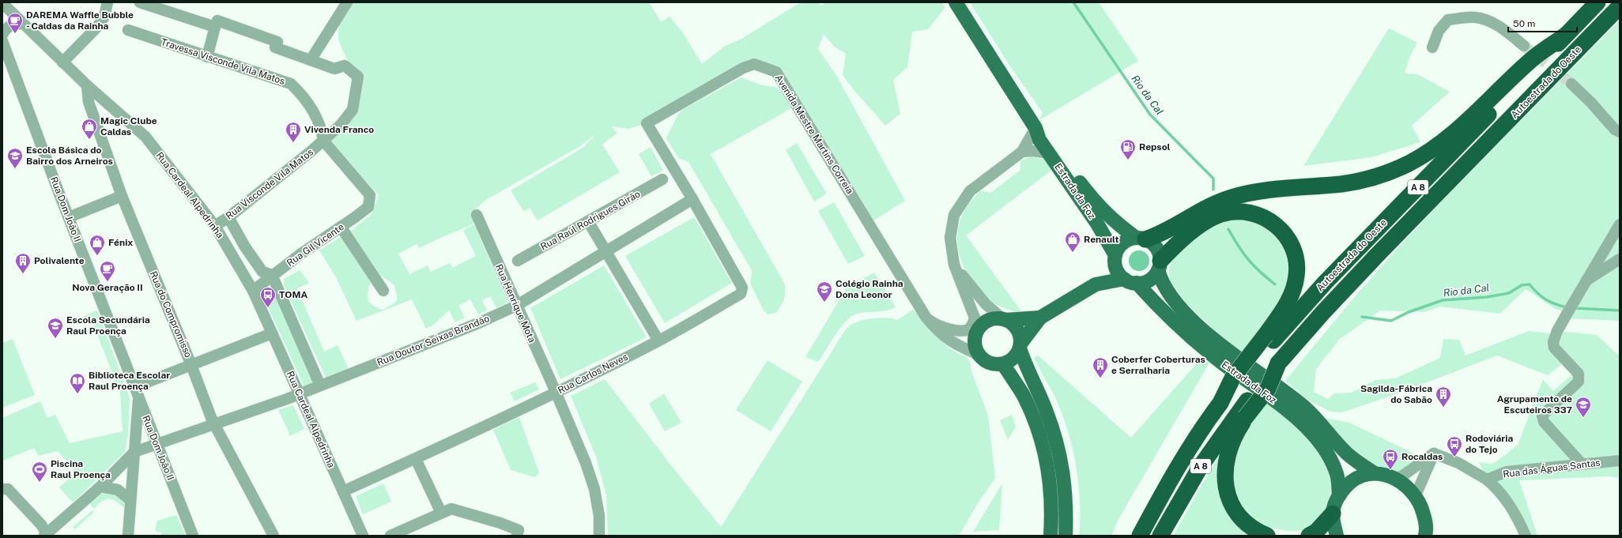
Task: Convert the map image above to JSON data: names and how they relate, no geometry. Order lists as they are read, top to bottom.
{
  "streets": {
    "highway": ["Autoestrada do Oeste", "A 8"],
    "main road": ["Estrada da Foz"],
    "street": [
      "Travessa Visconde Vila Matos",
      "Avenida Mestre Martins Correia",
      "Rua Visconde Vila Matos",
      "Rua Cardeal Alpedrinha",
      "Rua Dom João II",
      "Rua Raúl Rodrigues Girão",
      "Rua Gil Vicente",
      "Rua Henrique Mota",
      "Rua do Compromisso",
      "Rua Doutor Seixas Brandão",
      "Rua Carlos Neves",
      "Rua das Águas Santas"
    ]
  },
  "crossings": [
    ["Travessa Visconde Vila Matos", "Rua Visconde Vila Matos"],
    ["Travessa Visconde Vila Matos", "Rua Gil Vicente"],
    ["Avenida Mestre Martins Correia", "Rua Doutor Seixas Brandão"],
    ["Avenida Mestre Martins Correia", "Rua Carlos Neves"],
    ["Rua Visconde Vila Matos", "Rua Cardeal Alpedrinha"],
    ["Rua Visconde Vila Matos", "Rua Gil Vicente"],
    ["Rua Cardeal Alpedrinha", "Rua Gil Vicente"],
    ["Rua Cardeal Alpedrinha", "Rua do Compromisso"],
    ["Rua Cardeal Alpedrinha", "Rua Doutor Seixas Brandão"],
    ["Rua Cardeal Alpedrinha", "Rua Carlos Neves"],
    ["Rua Dom João II", "Rua Doutor Seixas Brandão"],
    ["Rua Henrique Mota", "Rua Doutor Seixas Brandão"],
    ["Rua Henrique Mota", "Rua Carlos Neves"],
    ["Rua do Compromisso", "Rua Doutor Seixas Brandão"],
    ["Rua Doutor Seixas Brandão", "Rua Carlos Neves"]
  ],
  "water": ["Rio da Cal"],
  "places": {
    "cafe": ["DAREMA Waffle Bubble - Caldas da Rainha", "Nova Geração II"],
    "shop": ["Magic Clube Caldas", "Renault", "Fénix"],
    "building": [
      "Vivenda Franco",
      "Polivalente",
      "Coberfer Coberturas e Serralharia",
      "Sagilda-Fábrica do Sabão"
    ],
    "fuel station": ["Repsol"],
    "school or university": [
      "Escola Básica do Bairro dos Arneiros",
      "Colégio Rainha Dona Leonor",
      "Escola Secundária Raul Proença",
      "Agrupamento de Escuteiros 337"
    ],
    "bus stop": ["TOMA", "Rodoviária do Tejo", "Rocaldas"],
    "library": ["Biblioteca Escolar Raul Proença"],
    "sports": ["Piscina Raul Proença"]
  },
  "scale_bar": "50 m"
}
